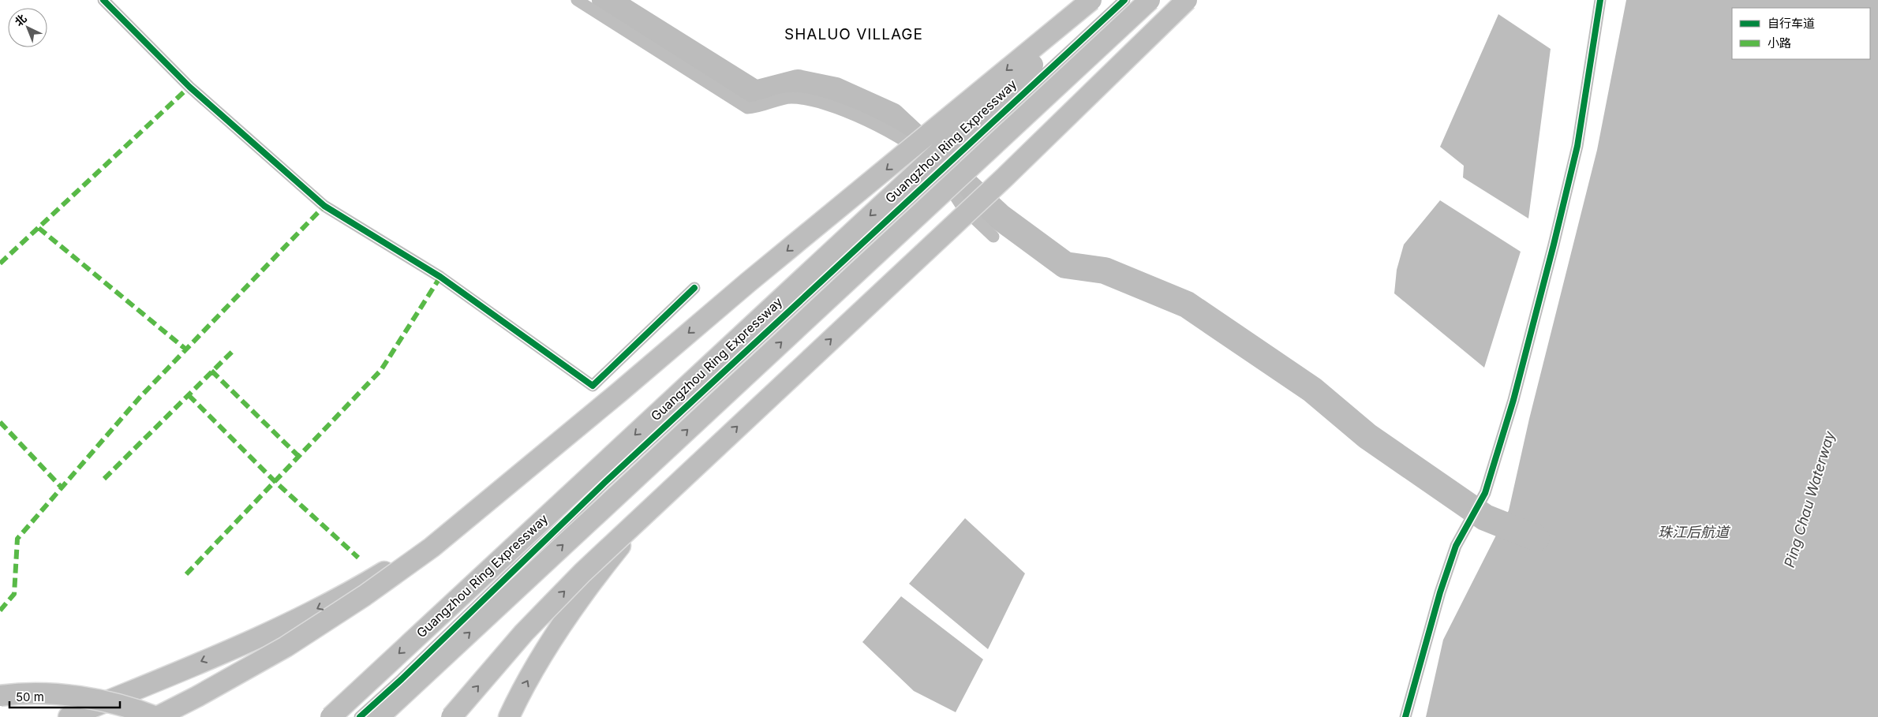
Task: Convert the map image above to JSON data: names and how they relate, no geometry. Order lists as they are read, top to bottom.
{
  "streets": {
    "highway": ["Guangzhou Ring Expressway"]
  },
  "districts": ["SHALUO VILLAGE"],
  "water": ["Ping Chau Waterway", "珠江后航道"],
  "legend": ["自行车道", "小路"],
  "scale_bar": "50 m",
  "north": "top left"
}
